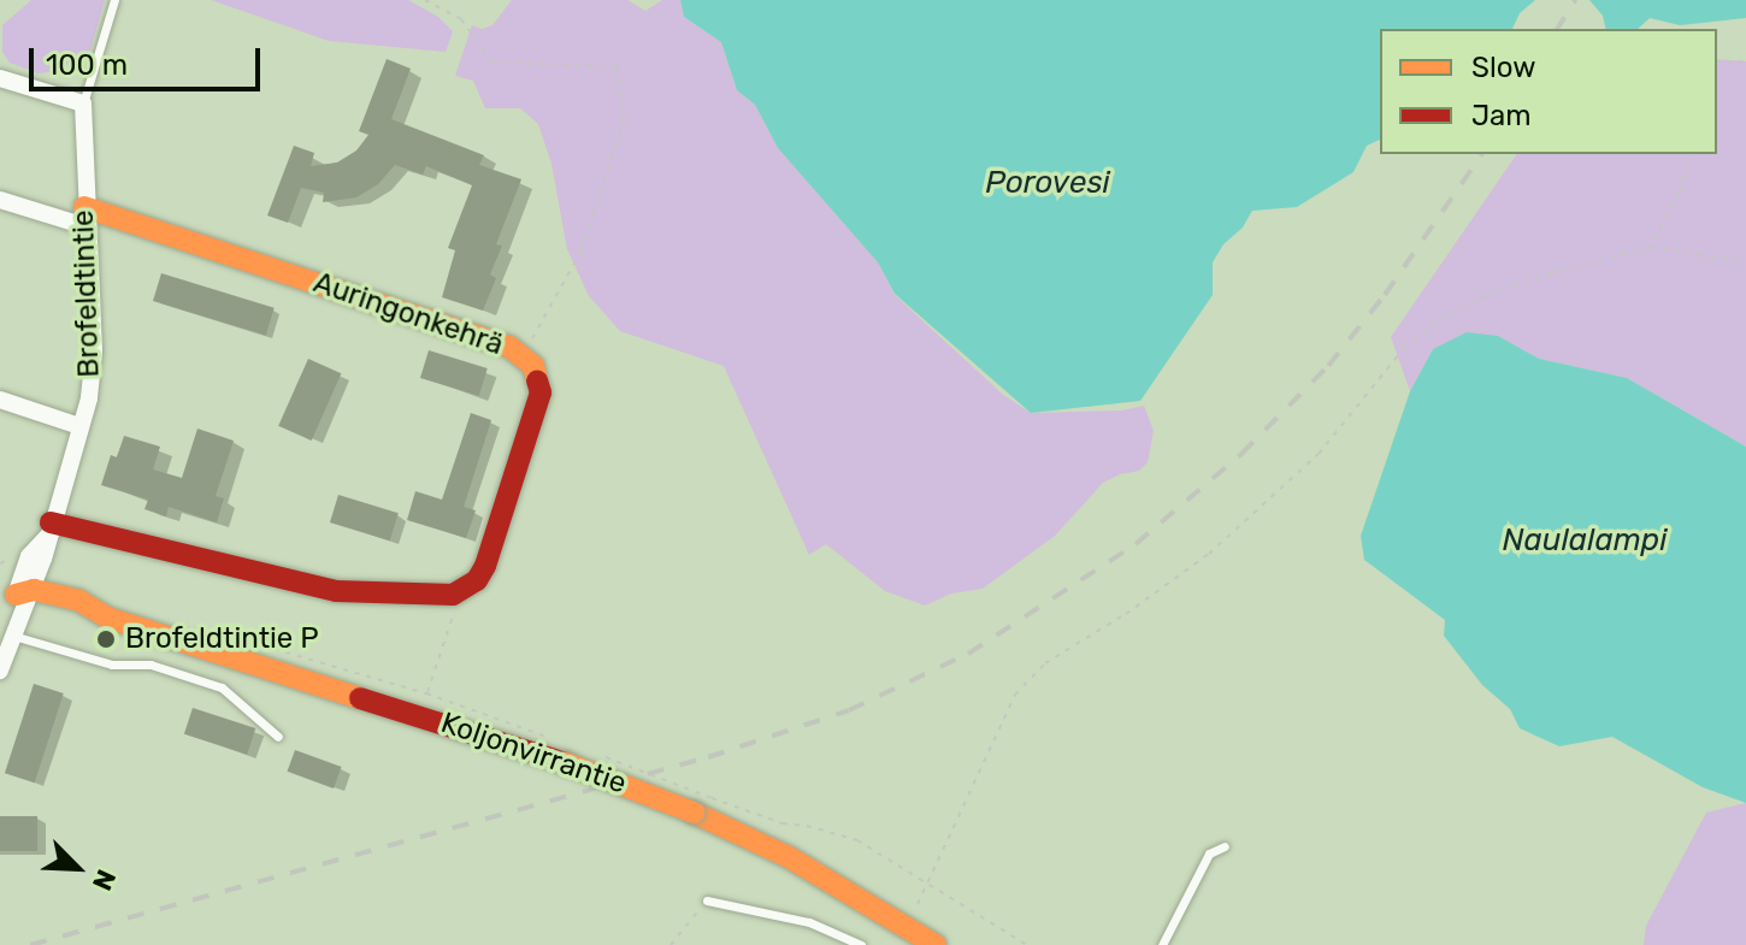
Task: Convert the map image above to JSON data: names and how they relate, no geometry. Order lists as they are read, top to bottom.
{
  "streets": {
    "street": ["Brofeldtintie", "Auringonkehrä", "Koljonvirrantie"]
  },
  "crossings": [
    ["Brofeldtintie", "Auringonkehrä"],
    ["Brofeldtintie", "Koljonvirrantie"]
  ],
  "water": ["Porovesi", "Naulalampi"],
  "places": ["Brofeldtintie P"],
  "legend": ["Slow", "Jam"],
  "scale_bar": "100 m",
  "north": "bottom right"
}
